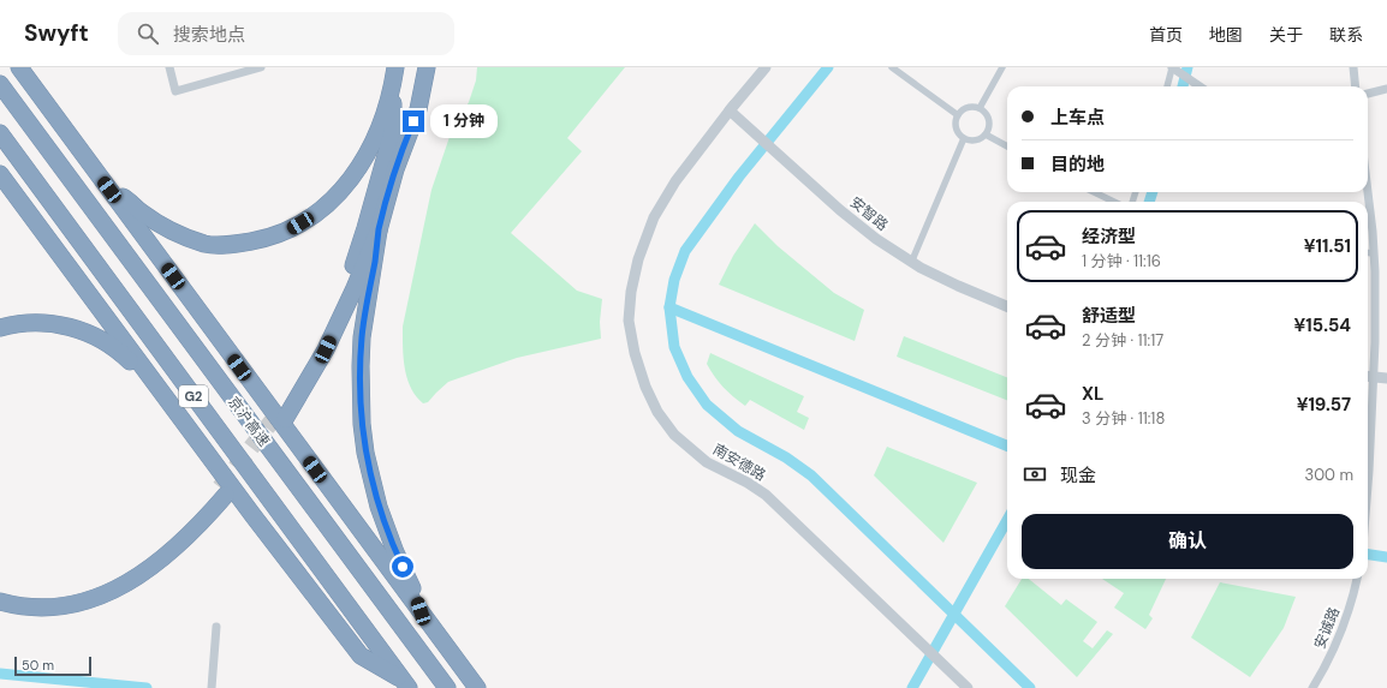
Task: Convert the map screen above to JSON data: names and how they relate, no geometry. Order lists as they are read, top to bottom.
{
  "streets": {
    "highway": ["G2", "京沪高速"],
    "street": ["安智路", "南安德路", "安诚路"]
  },
  "crossings": [
    ["安智路", "南安德路"]
  ],
  "scale_bar": "50 m",
  "page": {
    "header": "Swyft",
    "search": "搜索地点",
    "nav": [
      "首页",
      "地图",
      "关于",
      "联系"
    ],
    "banner": ["上车点", "目的地"],
    "bubble": "1 分钟",
    "list": [
      {
        "name": "经济型",
        "note": "1 分钟 · 11:16",
        "value": "¥11.51"
      },
      {
        "name": "舒适型",
        "note": "2 分钟 · 11:17",
        "value": "¥15.54"
      },
      {
        "name": "XL",
        "note": "3 分钟 · 11:18",
        "value": "¥19.57"
      }
    ],
    "pay": ["现金", "300 m"],
    "buttons": "确认",
    "scale": "50 m"
  }
}
